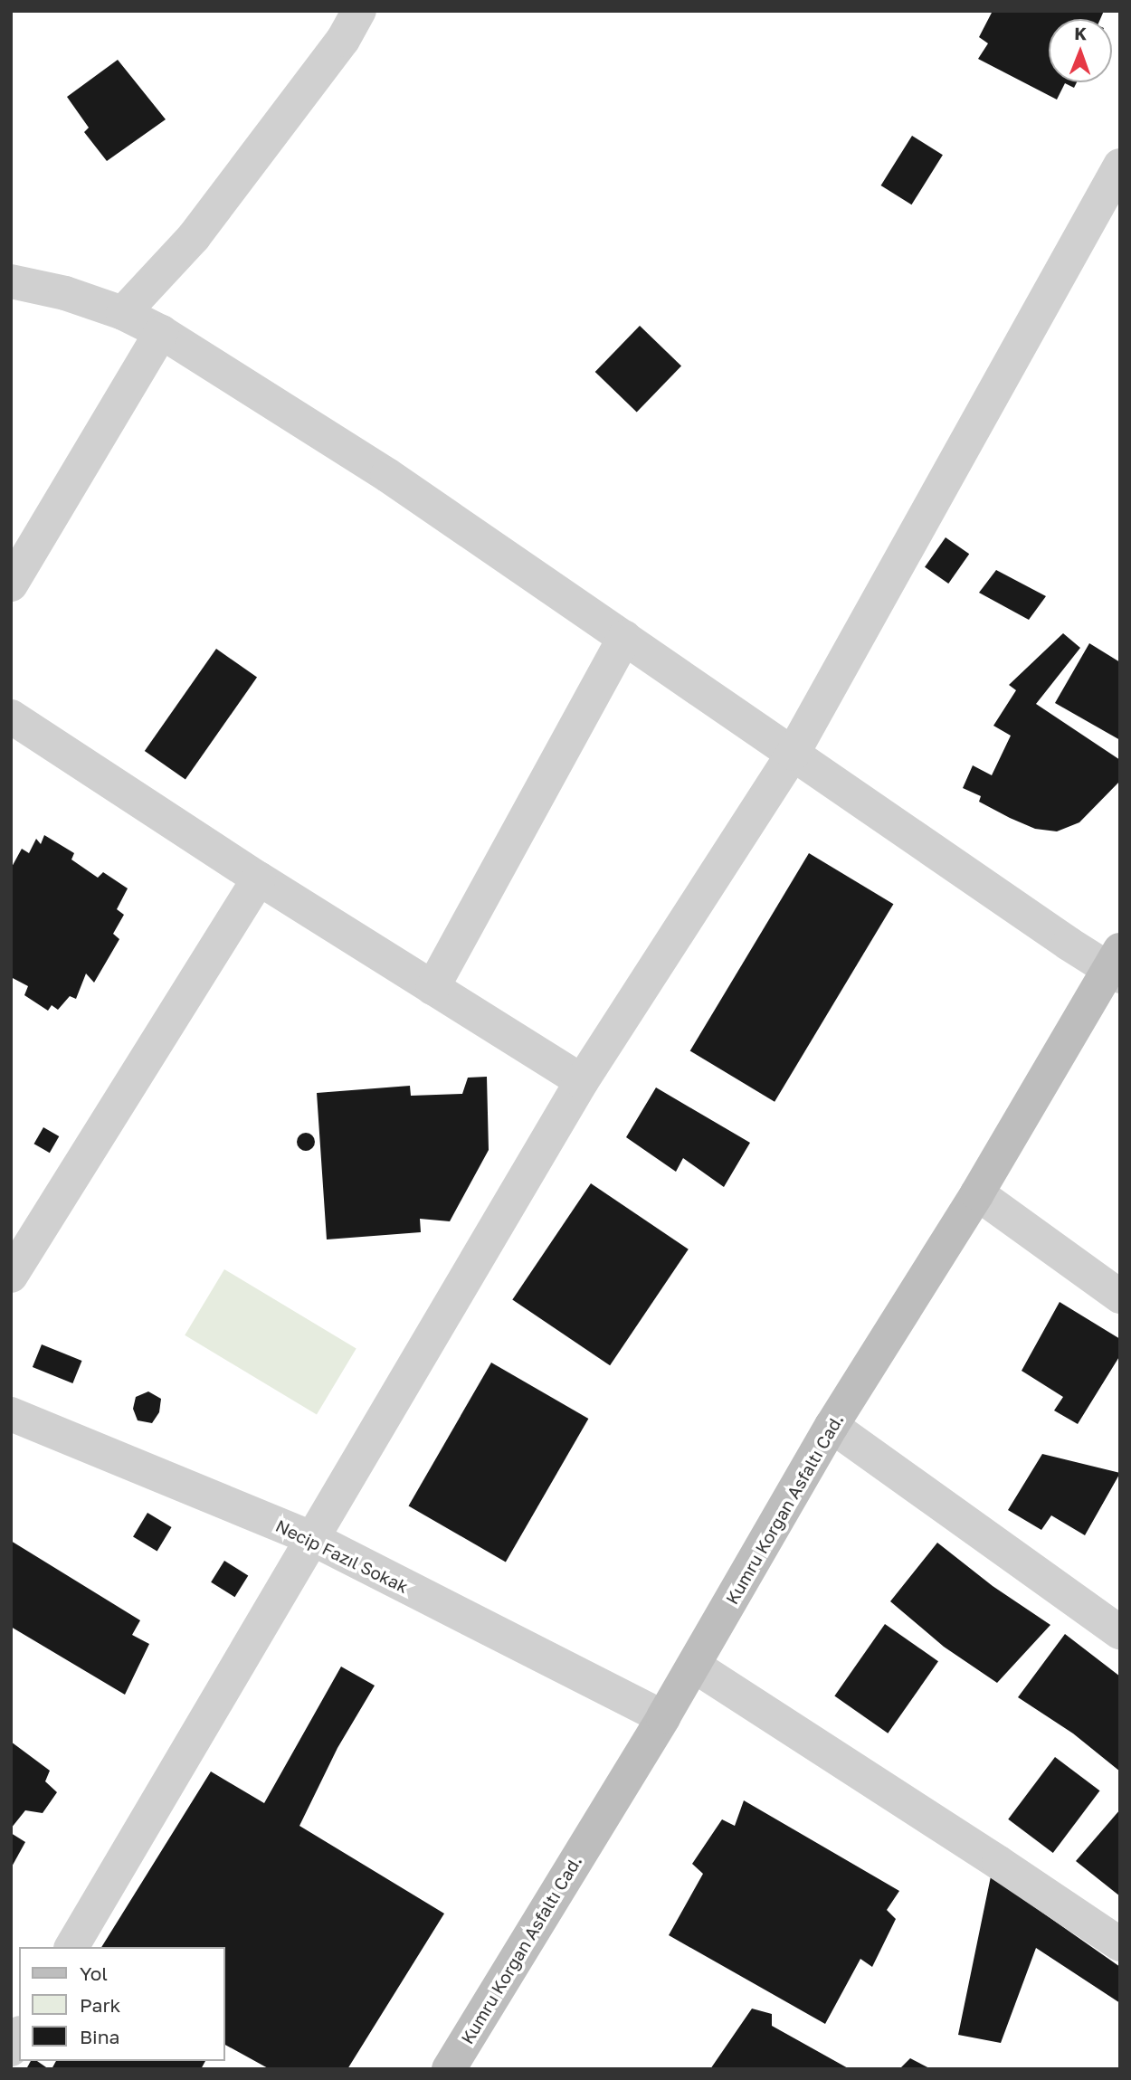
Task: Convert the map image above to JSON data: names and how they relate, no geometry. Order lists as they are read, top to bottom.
{
  "streets": {
    "main road": ["Kumru Korgan Asfaltı Cad."],
    "street": ["Necip Fazıl Sokak"]
  },
  "crossings": [
    ["Kumru Korgan Asfaltı Cad.", "Necip Fazıl Sokak"]
  ],
  "legend": ["Yol", "Park", "Bina"],
  "north": "top"
}
